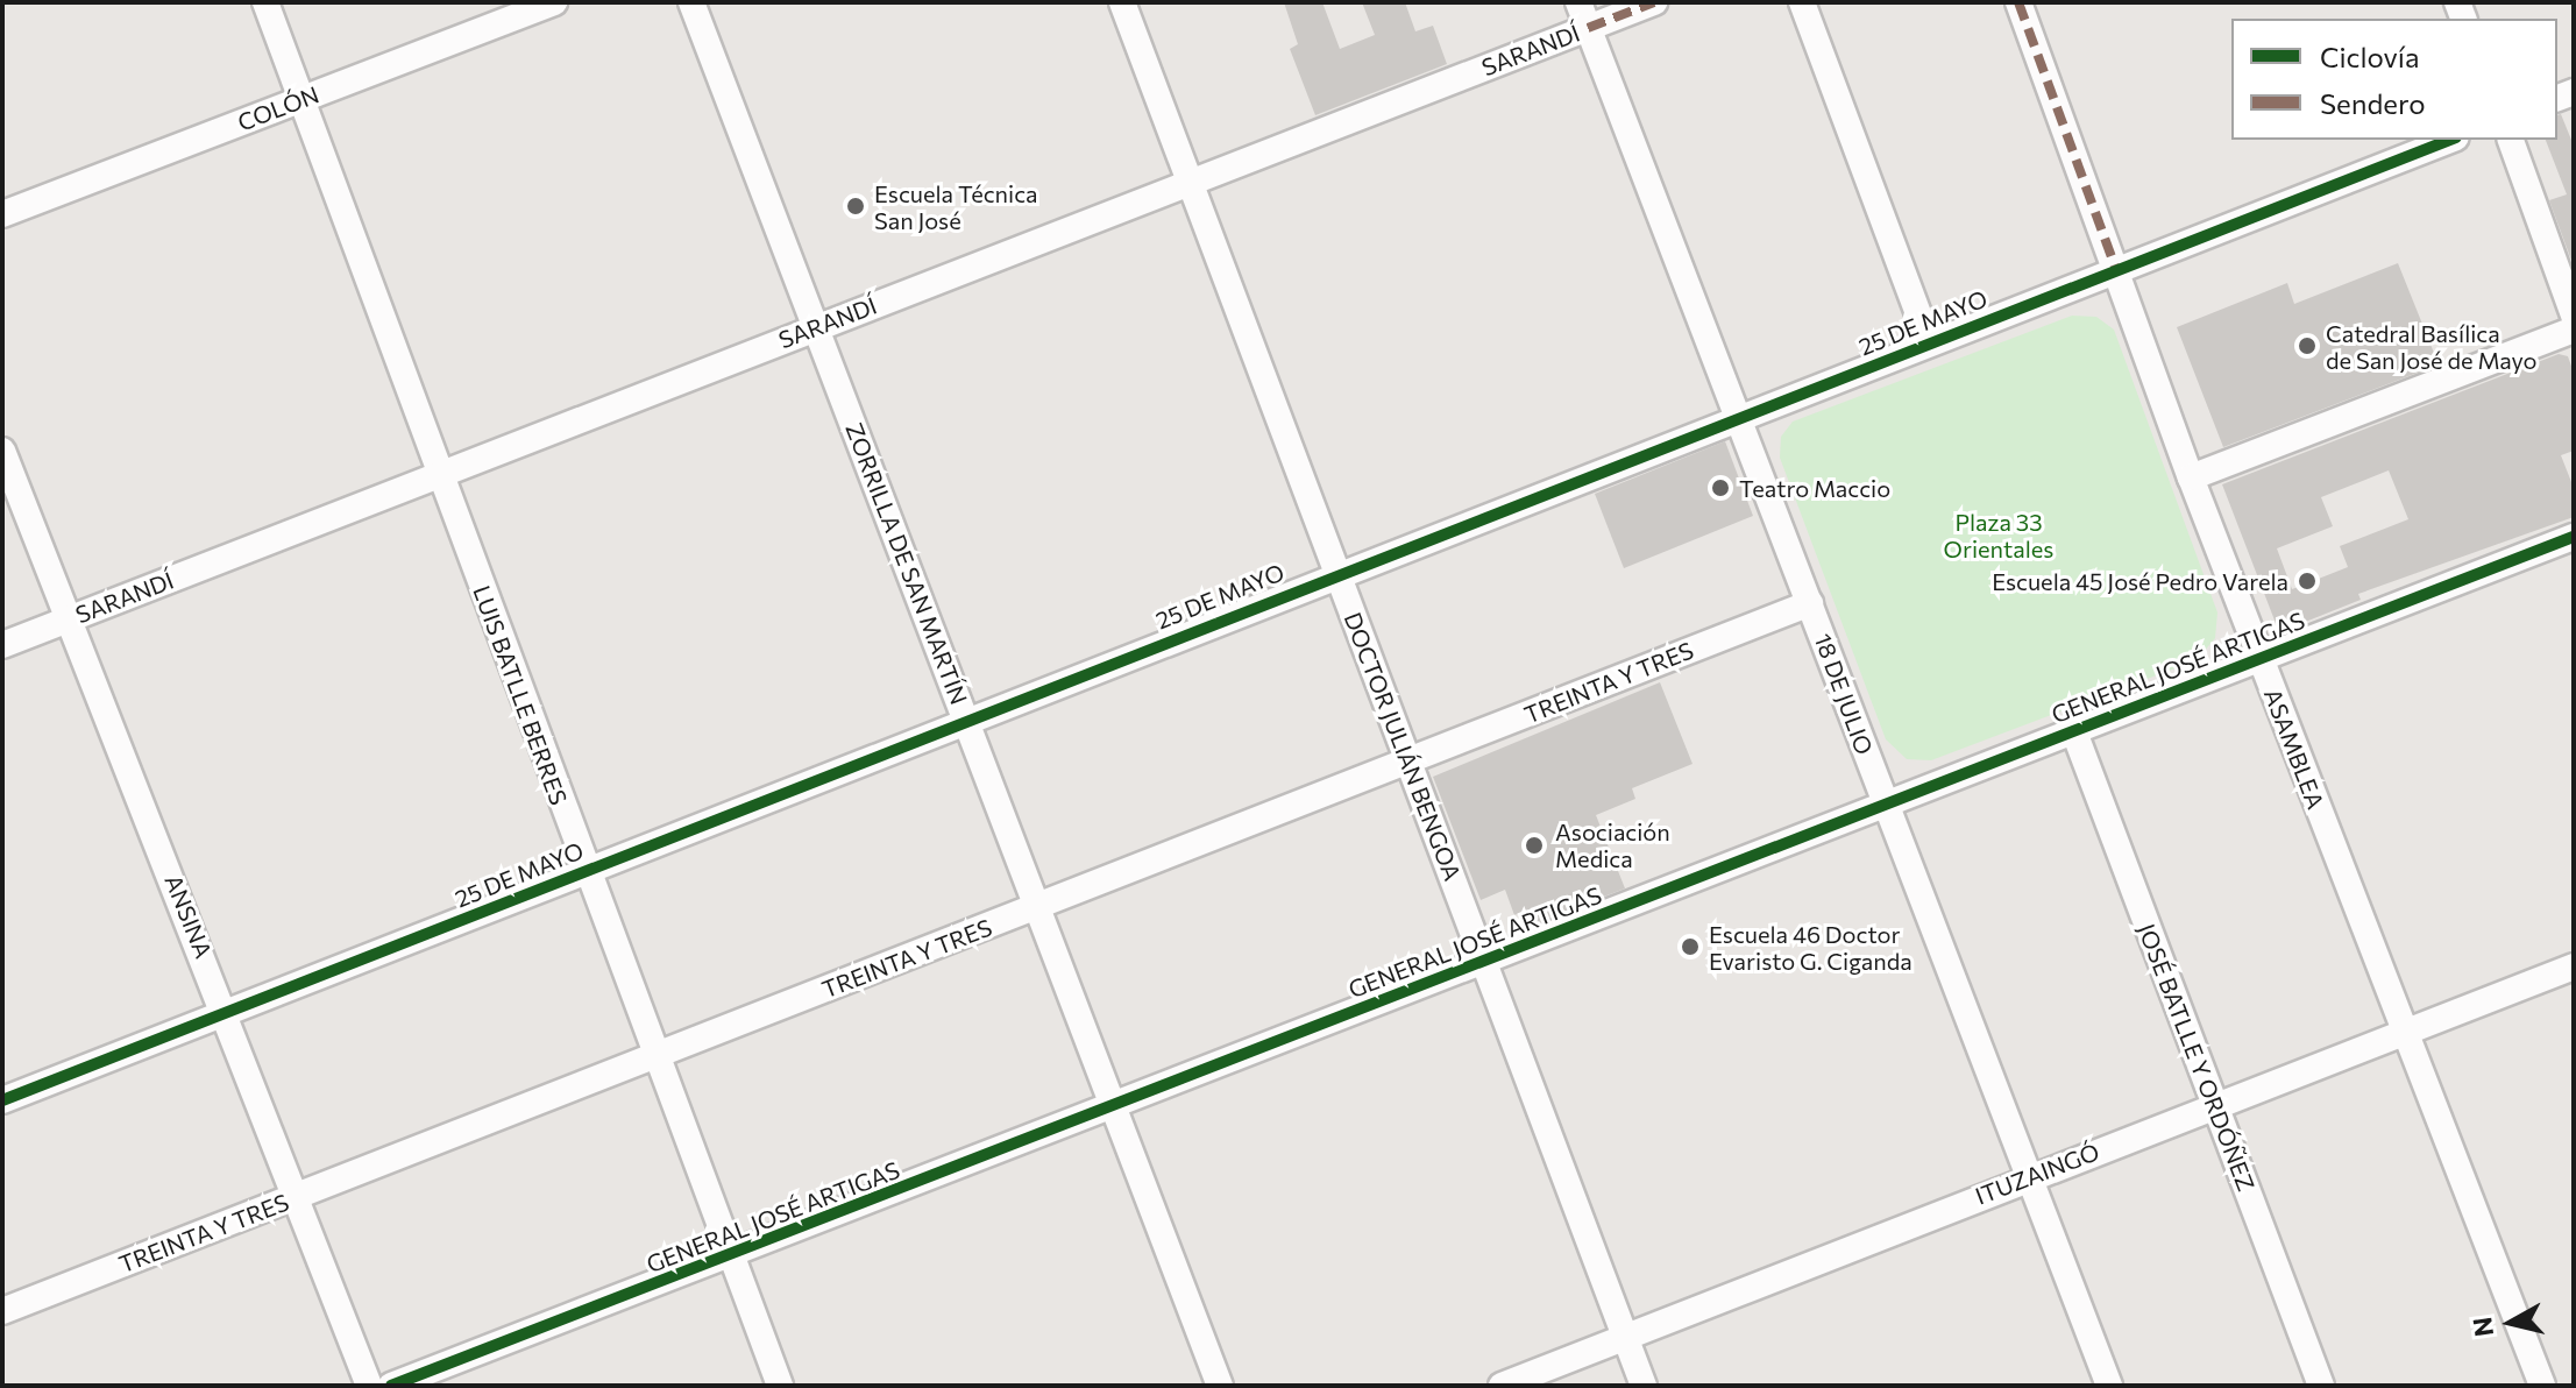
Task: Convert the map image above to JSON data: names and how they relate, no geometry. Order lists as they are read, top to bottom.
{
  "streets": {
    "street": [
      "SARANDÍ",
      "COLÓN",
      "25 DE MAYO",
      "ZORRILLA DE SAN MARTÍN",
      "GENERAL JOSÉ ARTIGAS",
      "TREINTA Y TRES",
      "18 DE JULIO",
      "LUIS BATLLE BERRES",
      "DOCTOR JULIÁN BENGOA",
      "ASAMBLEA",
      "ANSINA",
      "JOSÉ BATLLE Y ORDÓÑEZ",
      "ITUZAINGÓ"
    ]
  },
  "crossings": [
    ["SARANDÍ", "ZORRILLA DE SAN MARTÍN"],
    ["SARANDÍ", "18 DE JULIO"],
    ["SARANDÍ", "LUIS BATLLE BERRES"],
    ["SARANDÍ", "DOCTOR JULIÁN BENGOA"],
    ["SARANDÍ", "ANSINA"],
    ["COLÓN", "LUIS BATLLE BERRES"],
    ["25 DE MAYO", "ZORRILLA DE SAN MARTÍN"],
    ["25 DE MAYO", "18 DE JULIO"],
    ["25 DE MAYO", "LUIS BATLLE BERRES"],
    ["25 DE MAYO", "DOCTOR JULIÁN BENGOA"],
    ["25 DE MAYO", "ASAMBLEA"],
    ["25 DE MAYO", "ANSINA"],
    ["ZORRILLA DE SAN MARTÍN", "GENERAL JOSÉ ARTIGAS"],
    ["ZORRILLA DE SAN MARTÍN", "TREINTA Y TRES"],
    ["GENERAL JOSÉ ARTIGAS", "18 DE JULIO"],
    ["GENERAL JOSÉ ARTIGAS", "LUIS BATLLE BERRES"],
    ["GENERAL JOSÉ ARTIGAS", "DOCTOR JULIÁN BENGOA"],
    ["GENERAL JOSÉ ARTIGAS", "ASAMBLEA"],
    ["GENERAL JOSÉ ARTIGAS", "JOSÉ BATLLE Y ORDÓÑEZ"],
    ["TREINTA Y TRES", "18 DE JULIO"],
    ["TREINTA Y TRES", "LUIS BATLLE BERRES"],
    ["TREINTA Y TRES", "DOCTOR JULIÁN BENGOA"],
    ["TREINTA Y TRES", "ANSINA"],
    ["18 DE JULIO", "ITUZAINGÓ"],
    ["DOCTOR JULIÁN BENGOA", "ITUZAINGÓ"],
    ["ASAMBLEA", "ITUZAINGÓ"],
    ["JOSÉ BATLLE Y ORDÓÑEZ", "ITUZAINGÓ"]
  ],
  "parks": ["Plaza 33 Orientales"],
  "places": [
    "Escuela Técnica San José",
    "Catedral Basílica de San José de Mayo",
    "Teatro Maccio",
    "Escuela 45 José Pedro Varela",
    "Asociación Medica",
    "Escuela 46 Doctor Evaristo G. Ciganda"
  ],
  "legend": ["Ciclovía", "Sendero"],
  "north": "left"
}
